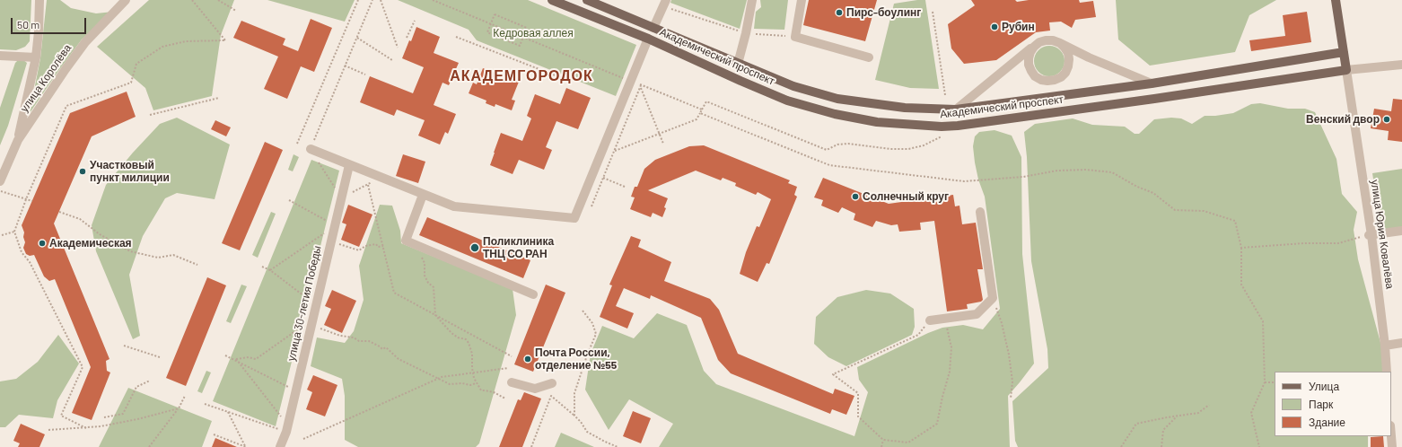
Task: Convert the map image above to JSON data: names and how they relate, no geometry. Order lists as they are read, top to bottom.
{
  "streets": {
    "main road": ["Академический проспект"],
    "street": ["улица Королёва", "улица Юрия Ковалёва", "улица 30-летия Победы"]
  },
  "crossings": [
    ["Академический проспект", "улица Юрия Ковалёва"]
  ],
  "districts": ["АКАДЕМГОРОДОК"],
  "parks": ["Кедровая аллея"],
  "places": [
    "Пирс-боулинг",
    "Рубин",
    "Венский двор",
    "Участковый пункт милиции",
    "Солнечный круг",
    "Академическая",
    "Поликлиника ТНЦ СО РАН",
    "Почта России, отделение №55"
  ],
  "legend": ["Улица", "Парк", "Здание"],
  "scale_bar": "50 m"
}
